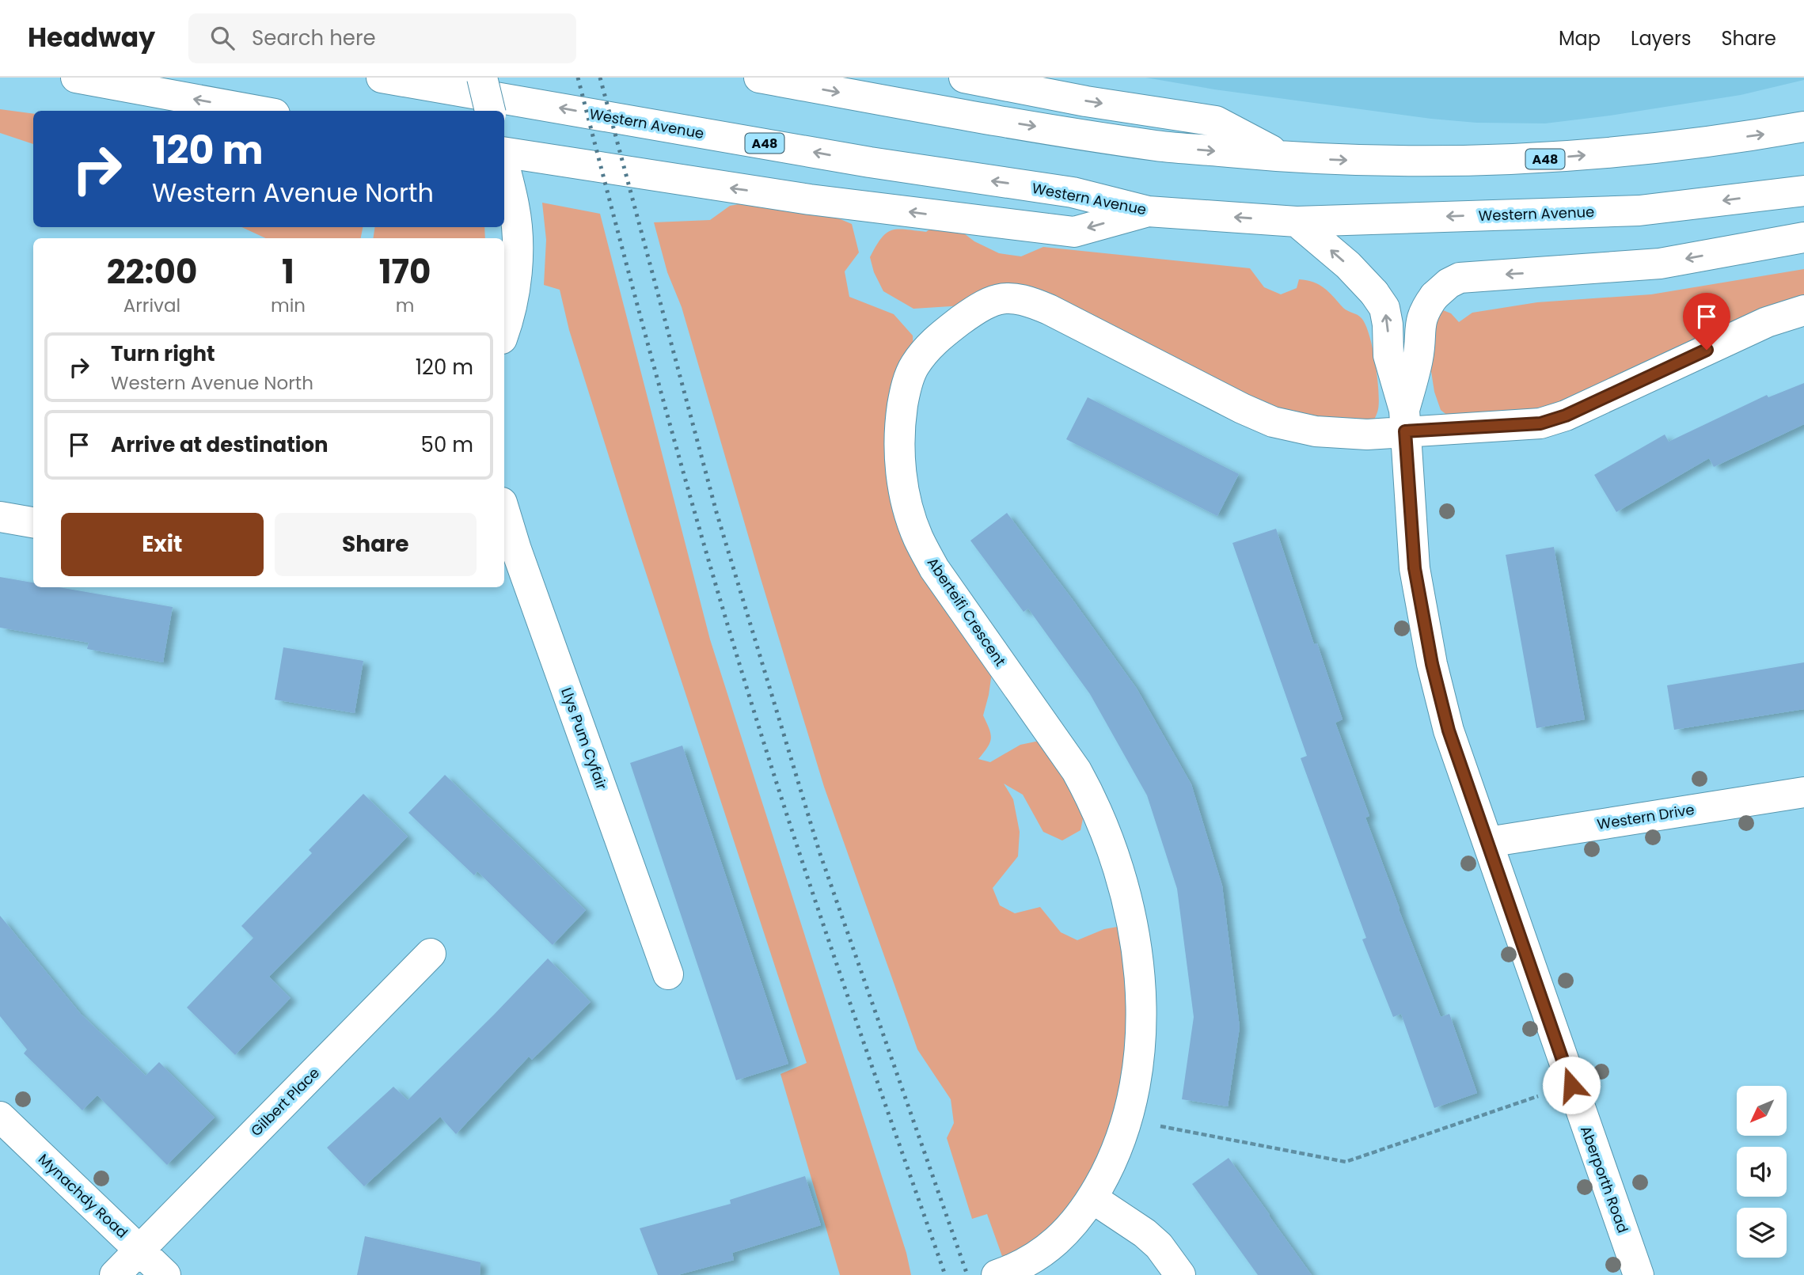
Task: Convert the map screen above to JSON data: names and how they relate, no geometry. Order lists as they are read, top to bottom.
{
  "streets": {
    "main road": [
      "Western Avenue",
      "A48",
      "Aberteifi Crescent",
      "Llys Pum Cyfair",
      "Western Drive",
      "Gilbert Place",
      "Aberporth Road",
      "Mynachdy Road"
    ]
  },
  "crossings": [
    ["Western Avenue", "Aberporth Road"],
    ["Aberteifi Crescent", "Aberporth Road"],
    ["Western Drive", "Aberporth Road"],
    ["Gilbert Place", "Mynachdy Road"]
  ],
  "north": "bottom left",
  "page": {
    "header": "Headway",
    "search": "Search here",
    "nav": ["Map", "Layers", "Share"],
    "turn": ["120 m", "Western Avenue North"],
    "eta": [
      "22:00",
      "Arrival",
      "1",
      "min",
      "170",
      "m"
    ],
    "list": [
      {
        "name": "Turn right",
        "note": "Western Avenue North",
        "value": "120 m"
      },
      {
        "name": "Arrive at destination",
        "value": "50 m"
      }
    ],
    "buttons": ["Exit", "Share"]
  }
}
